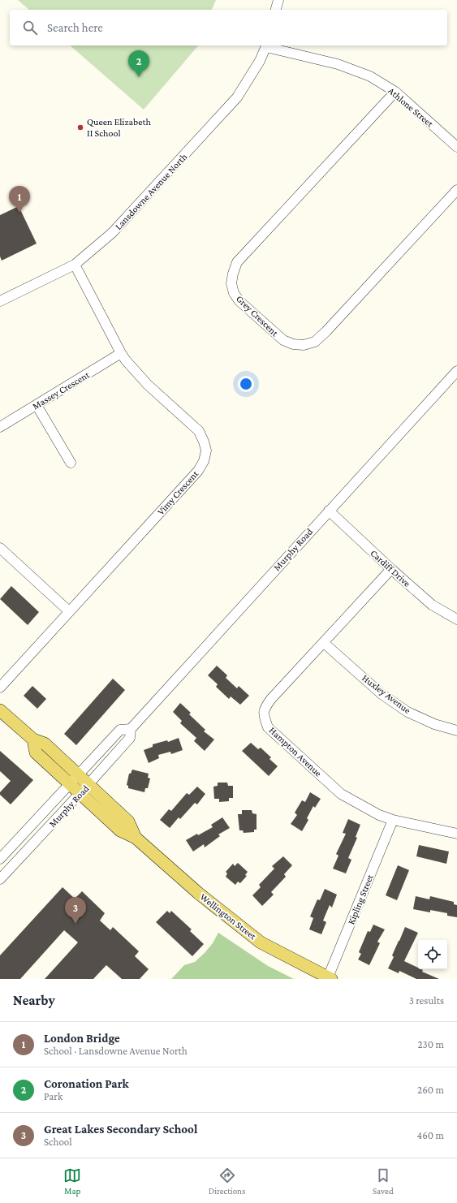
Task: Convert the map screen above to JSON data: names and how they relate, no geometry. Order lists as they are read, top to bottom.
{
  "streets": {
    "main road": ["Wellington Street"],
    "street": [
      "Athlone Street",
      "Lansdowne Avenue North",
      "Grey Crescent",
      "Massey Crescent",
      "Vimy Crescent",
      "Murphy Road",
      "Cardiff Drive",
      "Huxley Avenue",
      "Hampton Avenue",
      "Kipling Street"
    ]
  },
  "crossings": [
    ["Athlone Street", "Lansdowne Avenue North"],
    ["Athlone Street", "Grey Crescent"],
    ["Lansdowne Avenue North", "Vimy Crescent"],
    ["Massey Crescent", "Vimy Crescent"],
    ["Murphy Road", "Cardiff Drive"],
    ["Murphy Road", "Wellington Street"],
    ["Cardiff Drive", "Hampton Avenue"],
    ["Huxley Avenue", "Hampton Avenue"],
    ["Hampton Avenue", "Kipling Street"],
    ["Kipling Street", "Wellington Street"]
  ],
  "places": ["Queen Elizabeth II School"],
  "page": {
    "search": "Search here",
    "pins": ["2", "1", "3"],
    "heading": ["Nearby", "3 results"],
    "list": [
      {
        "mark": "1",
        "name": "London Bridge",
        "note": "School · Lansdowne Avenue North",
        "value": "230 m"
      },
      {
        "mark": "2",
        "name": "Coronation Park",
        "note": "Park",
        "value": "260 m"
      },
      {
        "mark": "3",
        "name": "Great Lakes Secondary School",
        "note": "School",
        "value": "460 m"
      }
    ],
    "nav": ["Map", "Directions", "Saved"]
  }
}
